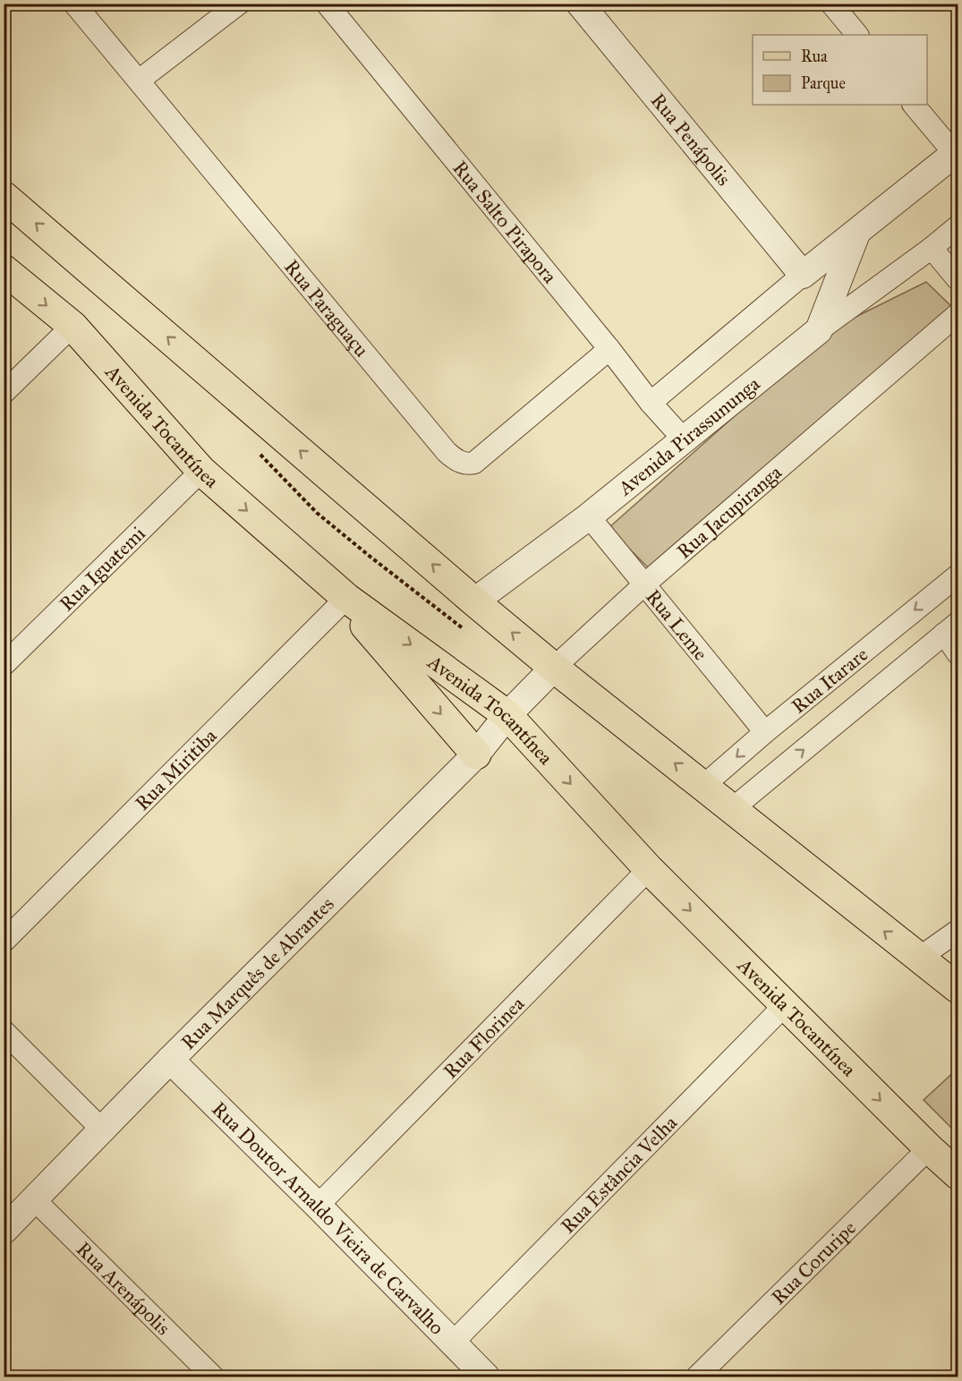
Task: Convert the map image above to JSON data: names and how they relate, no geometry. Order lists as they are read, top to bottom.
{
  "streets": {
    "main road": ["Avenida Tocantínea"],
    "street": [
      "Rua Penápolis",
      "Rua Salto Pirapora",
      "Rua Paraguaçu",
      "Avenida Pirassununga",
      "Rua Jacupiranga",
      "Rua Iguatemi",
      "Rua Leme",
      "Rua Itarare",
      "Rua Miritiba",
      "Rua Marquês de Abrantes",
      "Rua Florinea",
      "Rua Estância Velha",
      "Rua Doutor Arnaldo Vieira de Carvalho",
      "Rua Coruripe",
      "Rua Arenápolis"
    ]
  },
  "crossings": [
    ["Rua Penápolis", "Avenida Pirassununga"],
    ["Rua Salto Pirapora", "Rua Paraguaçu"],
    ["Rua Salto Pirapora", "Avenida Pirassununga"],
    ["Avenida Tocantínea", "Rua Jacupiranga"],
    ["Avenida Tocantínea", "Rua Iguatemi"],
    ["Avenida Tocantínea", "Rua Miritiba"],
    ["Avenida Tocantínea", "Rua Marquês de Abrantes"],
    ["Avenida Tocantínea", "Rua Florinea"],
    ["Avenida Tocantínea", "Rua Estância Velha"],
    ["Avenida Tocantínea", "Rua Coruripe"],
    ["Avenida Pirassununga", "Rua Leme"],
    ["Rua Jacupiranga", "Rua Leme"],
    ["Rua Jacupiranga", "Rua Marquês de Abrantes"],
    ["Rua Leme", "Rua Itarare"],
    ["Rua Marquês de Abrantes", "Rua Doutor Arnaldo Vieira de Carvalho"],
    ["Rua Marquês de Abrantes", "Rua Arenápolis"],
    ["Rua Florinea", "Rua Doutor Arnaldo Vieira de Carvalho"],
    ["Rua Estância Velha", "Rua Doutor Arnaldo Vieira de Carvalho"]
  ],
  "legend": ["Rua", "Parque"]
}
